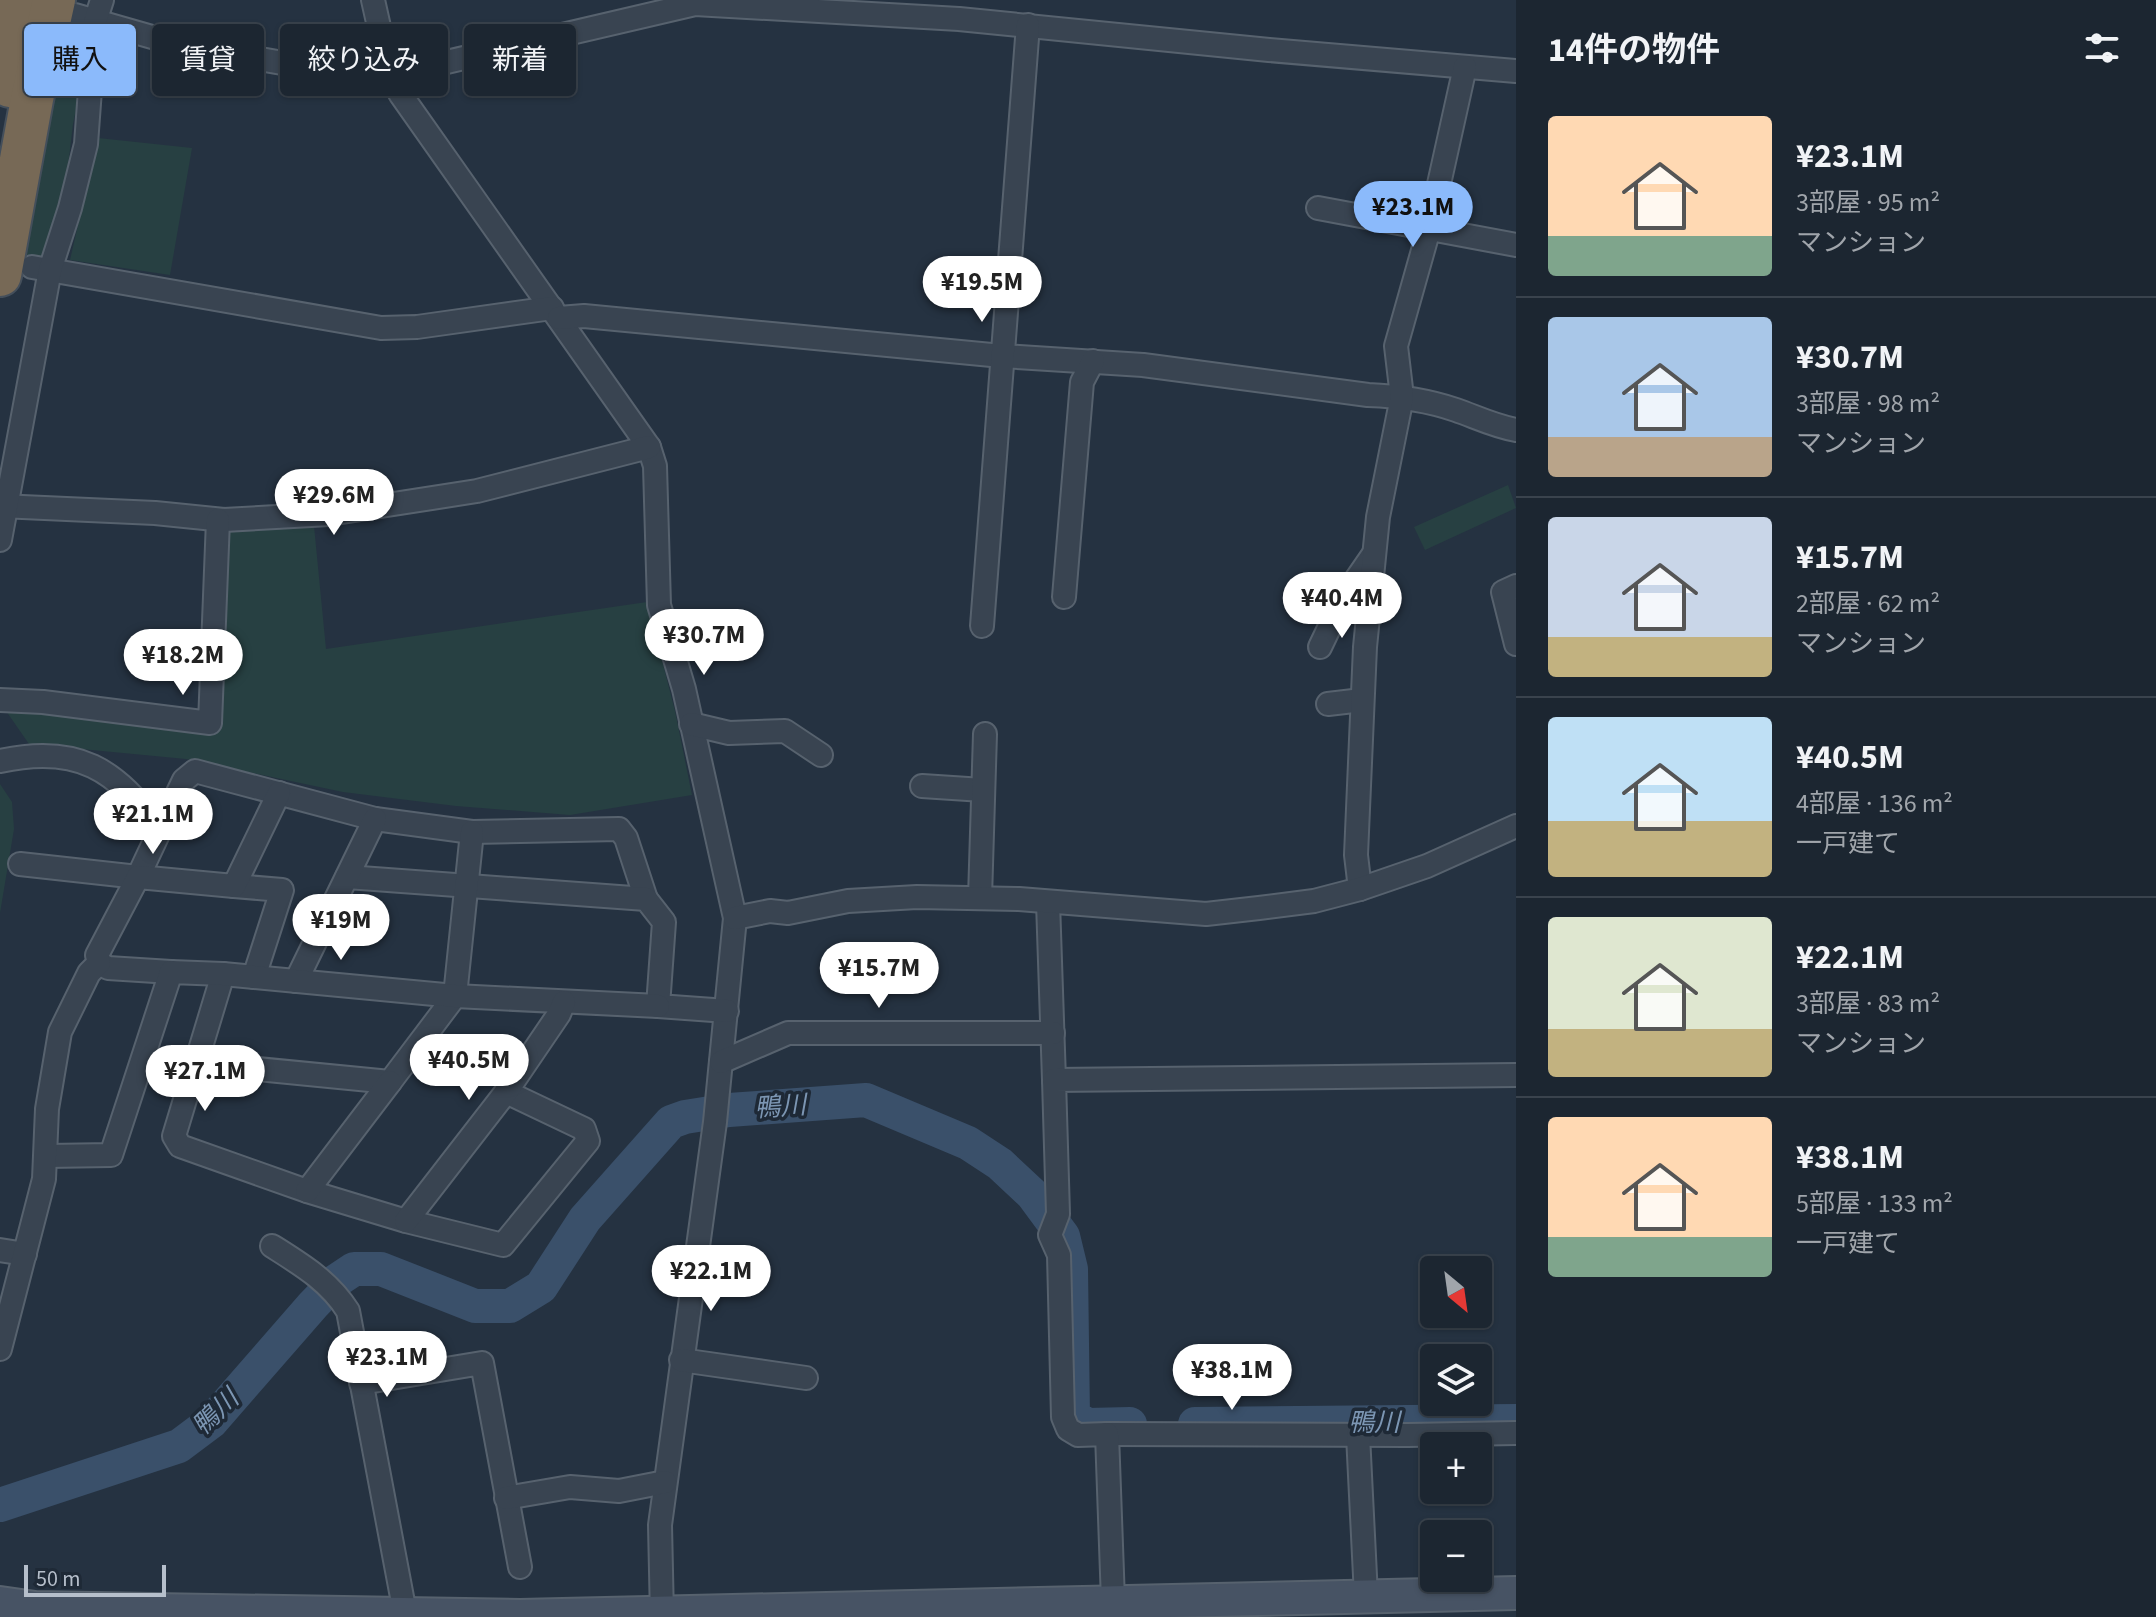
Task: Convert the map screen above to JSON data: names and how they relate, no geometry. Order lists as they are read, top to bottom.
{
  "water": ["鴨川"],
  "scale_bar": "50 m",
  "north": "bottom right",
  "page": {
    "heading": "14件の物件",
    "chip": [
      "購入",
      "賃貸",
      "絞り込み",
      "新着"
    ],
    "list": [
      {
        "name": "¥23.1M",
        "note": "3部屋 · 95 m² · マンション"
      },
      {
        "name": "¥30.7M",
        "note": "3部屋 · 98 m² · マンション"
      },
      {
        "name": "¥15.7M",
        "note": "2部屋 · 62 m² · マンション"
      },
      {
        "name": "¥40.5M",
        "note": "4部屋 · 136 m² · 一戸建て"
      },
      {
        "name": "¥22.1M",
        "note": "3部屋 · 83 m² · マンション"
      },
      {
        "name": "¥38.1M",
        "note": "5部屋 · 133 m² · 一戸建て"
      }
    ],
    "price": [
      "¥23.1M",
      "¥19.5M",
      "¥29.6M",
      "¥40.4M",
      "¥30.7M",
      "¥18.2M",
      "¥21.1M",
      "¥19M",
      "¥15.7M",
      "¥40.5M",
      "¥27.1M",
      "¥22.1M",
      "¥23.1M",
      "¥38.1M"
    ],
    "map_buttons": ["+", "−"],
    "scale": "50 m"
  }
}
